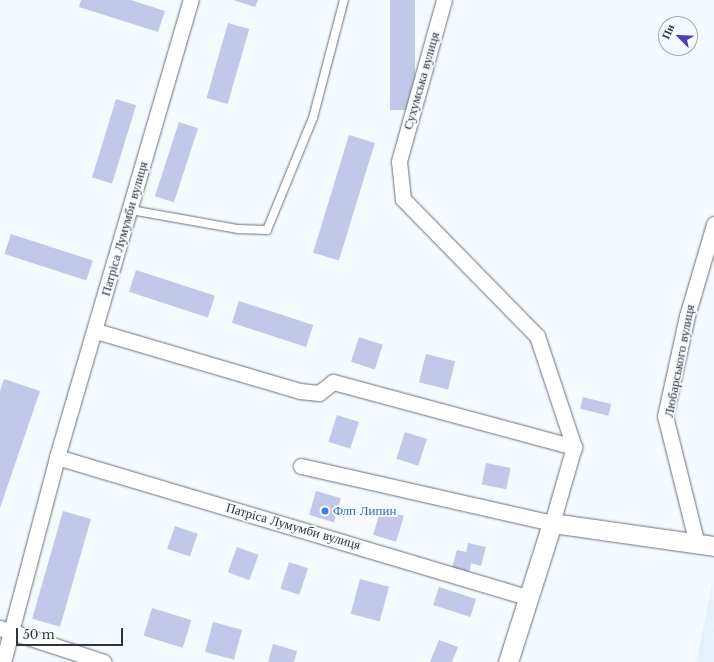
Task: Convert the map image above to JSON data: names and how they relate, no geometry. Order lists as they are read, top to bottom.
{
  "streets": {
    "street": ["Сухумська вулиця", "Патріса Лумумби вулиця", "Любарського вулиця"]
  },
  "places": ["Флп Липин"],
  "scale_bar": "50 m",
  "north": "top left"
}
